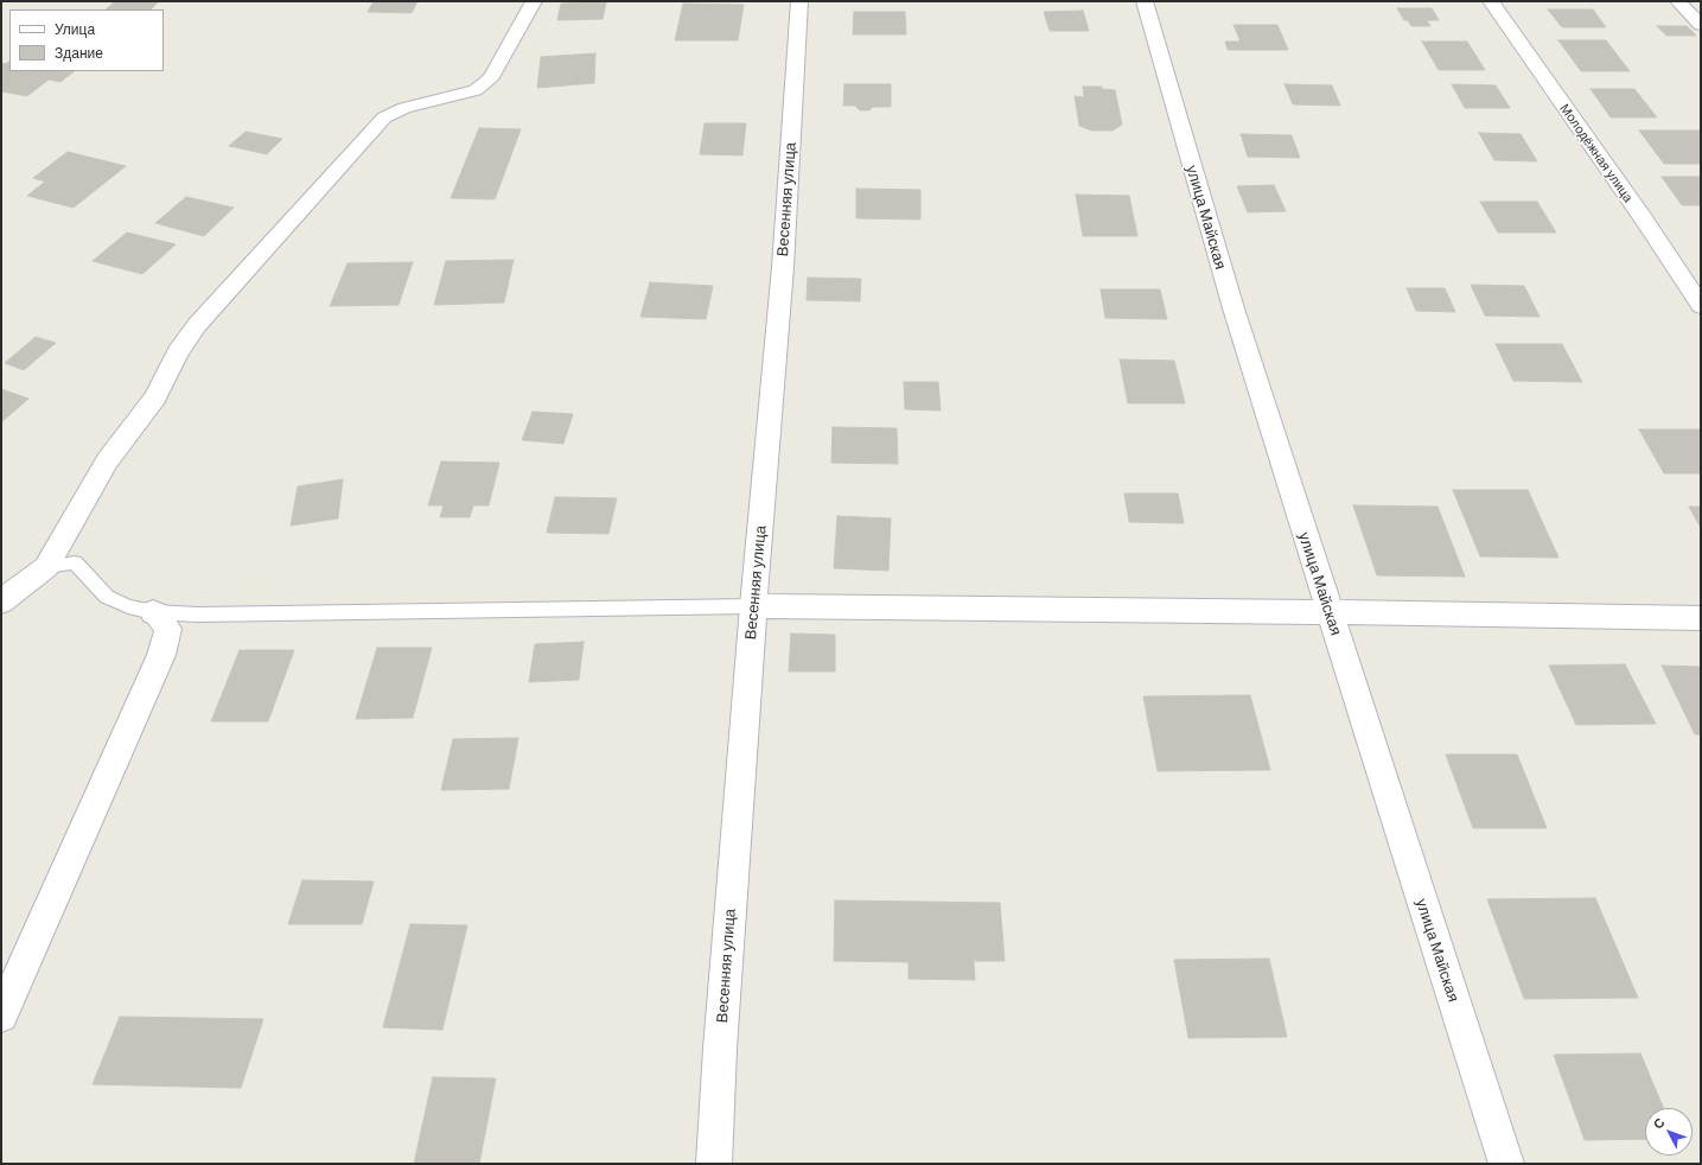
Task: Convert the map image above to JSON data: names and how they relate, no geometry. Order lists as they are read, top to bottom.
{
  "streets": {
    "street": ["Молодёжная улица", "Весенняя улица", "улица Майская"]
  },
  "legend": ["Улица", "Здание"],
  "north": "top left"
}
